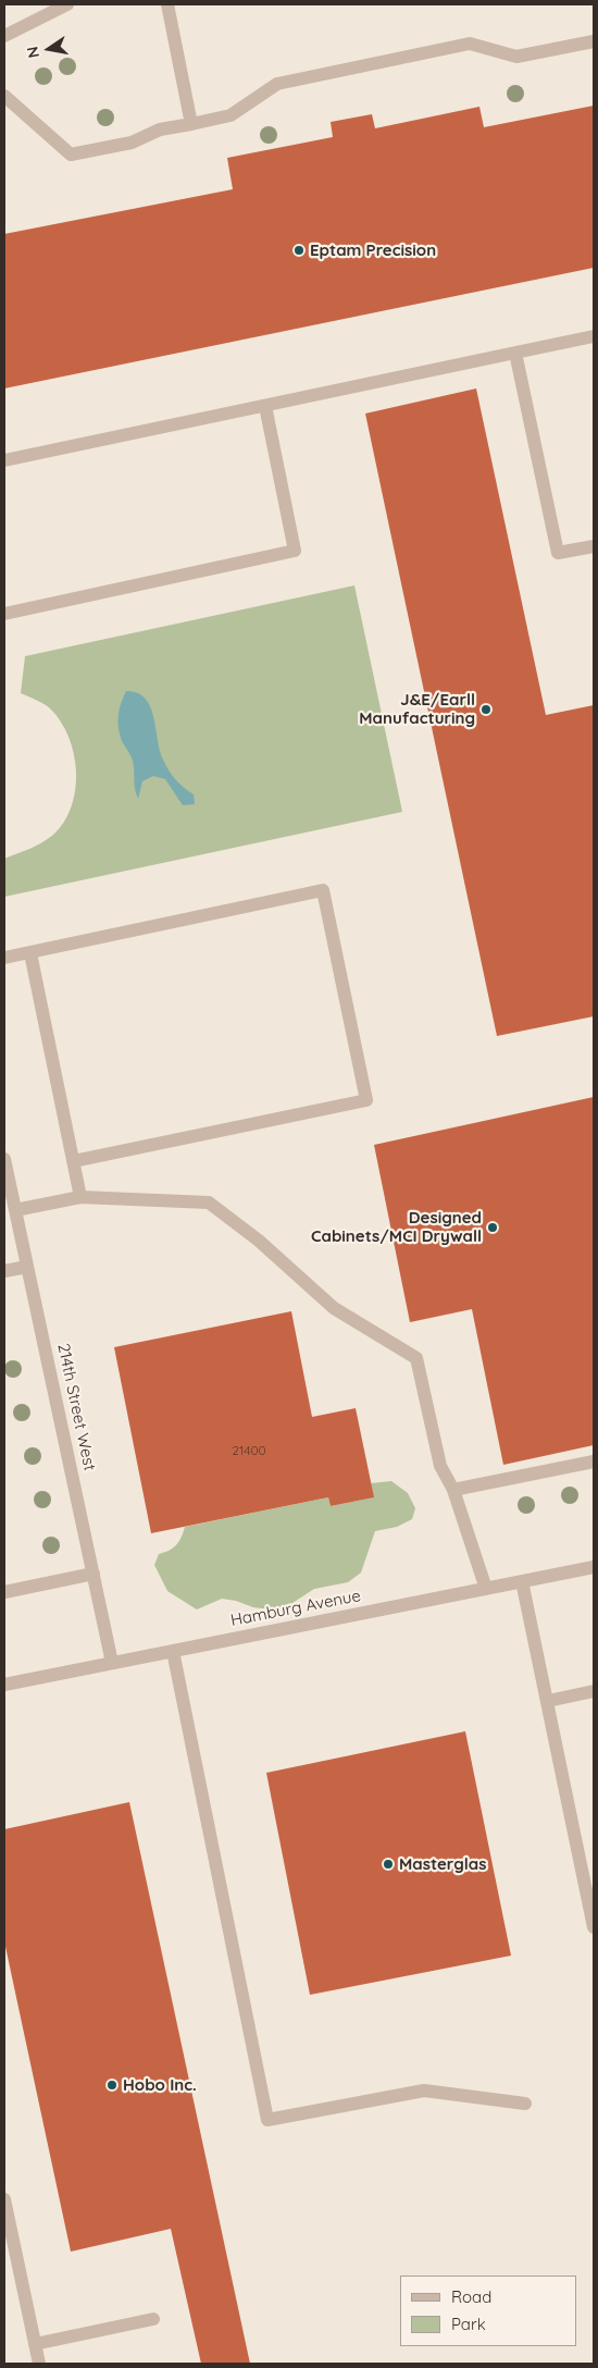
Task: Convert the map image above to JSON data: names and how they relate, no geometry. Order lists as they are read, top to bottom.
{
  "streets": {
    "street": ["214th Street West", "Hamburg Avenue"]
  },
  "crossings": [
    ["214th Street West", "Hamburg Avenue"]
  ],
  "places": [
    "Eptam Precision",
    "J&E/Earll Manufacturing",
    "Designed Cabinets/MCI Drywall",
    "Masterglas",
    "Hobo Inc."
  ],
  "house_numbers": ["21400"],
  "legend": ["Road", "Park"],
  "north": "left"
}
